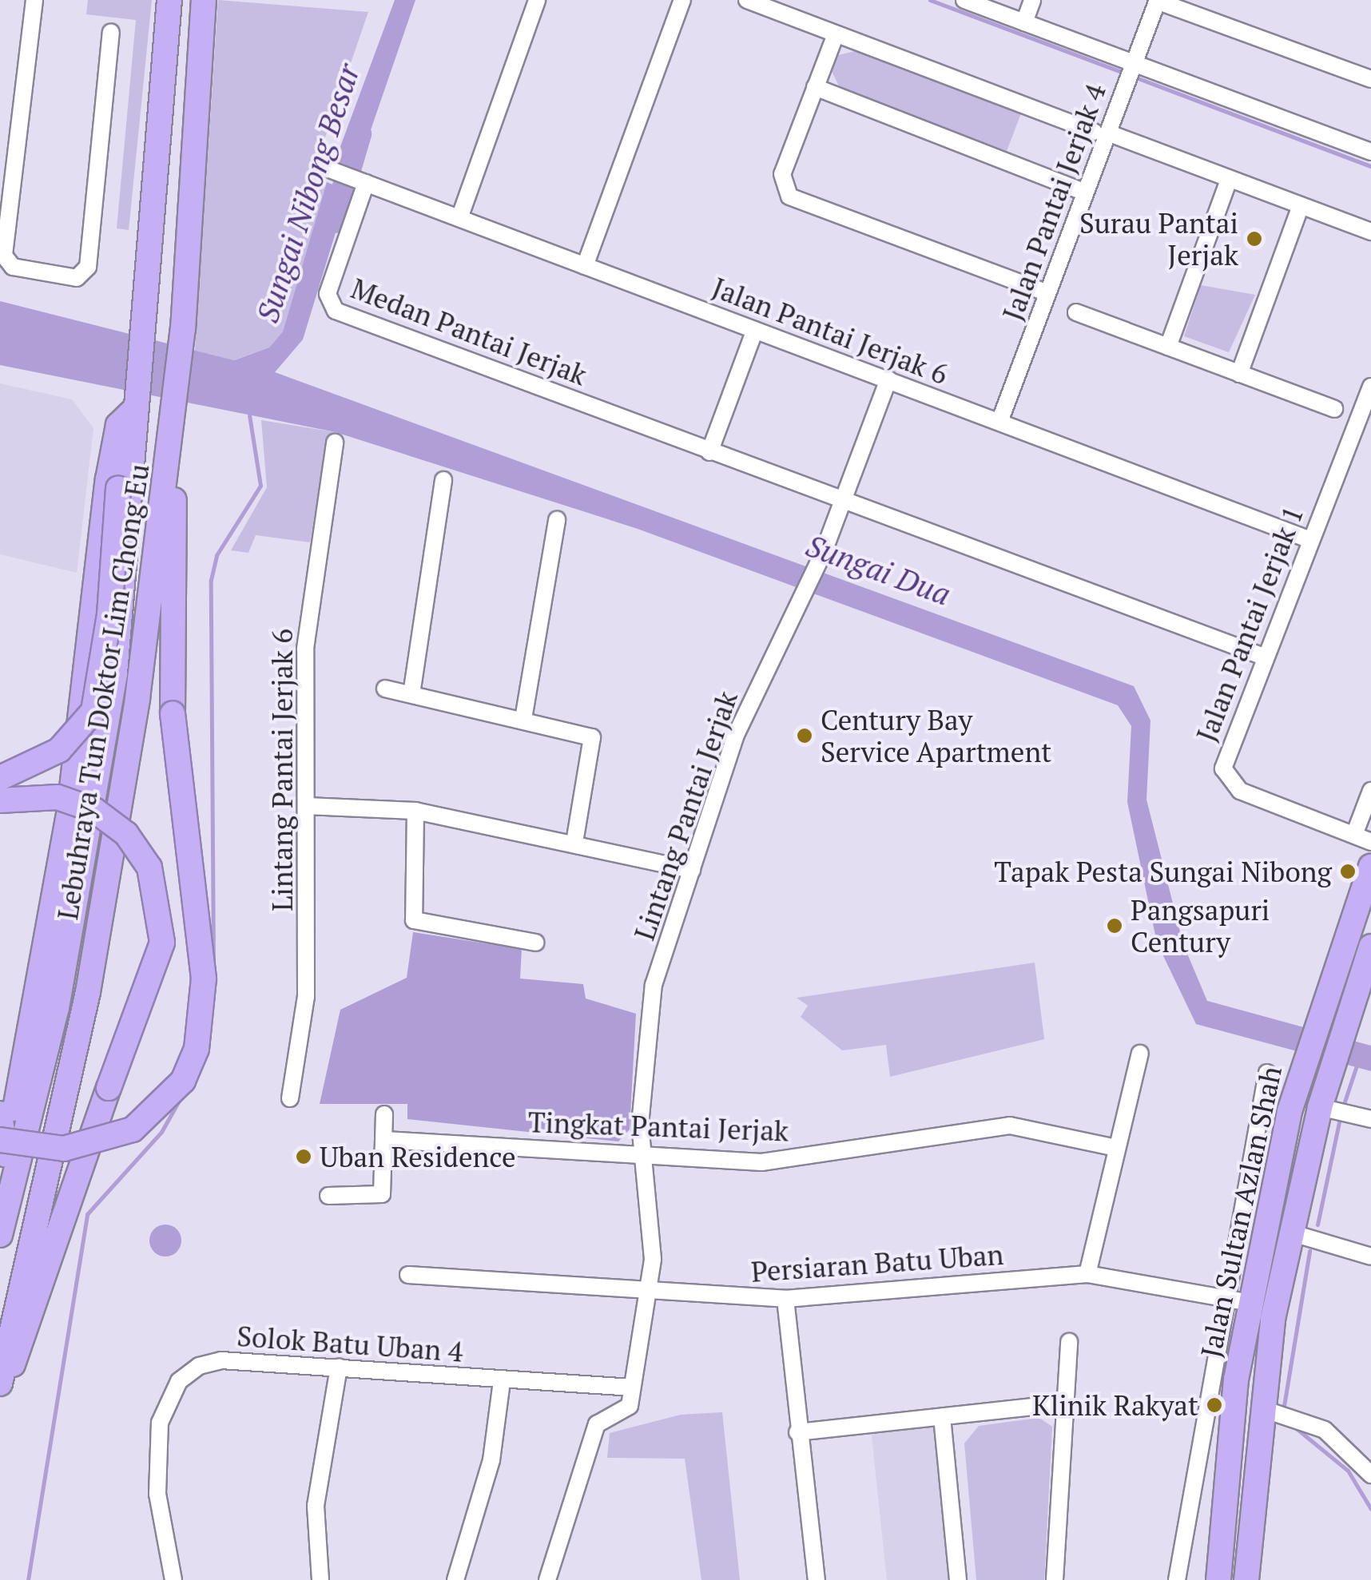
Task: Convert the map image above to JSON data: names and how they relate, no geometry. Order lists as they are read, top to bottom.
{
  "streets": {
    "highway": ["Lebuhraya Tun Doktor Lim Chong Eu", "Jalan Sultan Azlan Shah"],
    "street": [
      "Jalan Pantai Jerjak 4",
      "Jalan Pantai Jerjak 6",
      "Medan Pantai Jerjak",
      "Jalan Pantai Jerjak 1",
      "Lintang Pantai Jerjak 6",
      "Lintang Pantai Jerjak",
      "Tingkat Pantai Jerjak",
      "Persiaran Batu Uban",
      "Solok Batu Uban 4"
    ]
  },
  "crossings": [
    ["Jalan Pantai Jerjak 4", "Jalan Pantai Jerjak 6"],
    ["Jalan Pantai Jerjak 6", "Medan Pantai Jerjak"],
    ["Jalan Pantai Jerjak 6", "Jalan Pantai Jerjak 1"],
    ["Jalan Pantai Jerjak 6", "Lintang Pantai Jerjak"],
    ["Medan Pantai Jerjak", "Jalan Pantai Jerjak 1"],
    ["Medan Pantai Jerjak", "Lintang Pantai Jerjak"],
    ["Lintang Pantai Jerjak", "Tingkat Pantai Jerjak"],
    ["Lintang Pantai Jerjak", "Persiaran Batu Uban"],
    ["Lintang Pantai Jerjak", "Solok Batu Uban 4"],
    ["Jalan Sultan Azlan Shah", "Persiaran Batu Uban"]
  ],
  "water": ["Sungai Nibong Besar", "Sungai Dua"],
  "places": [
    "Surau Pantai Jerjak",
    "Century Bay Service Apartment",
    "Tapak Pesta Sungai Nibong",
    "Pangsapuri Century",
    "Uban Residence",
    "Klinik Rakyat"
  ]
}
